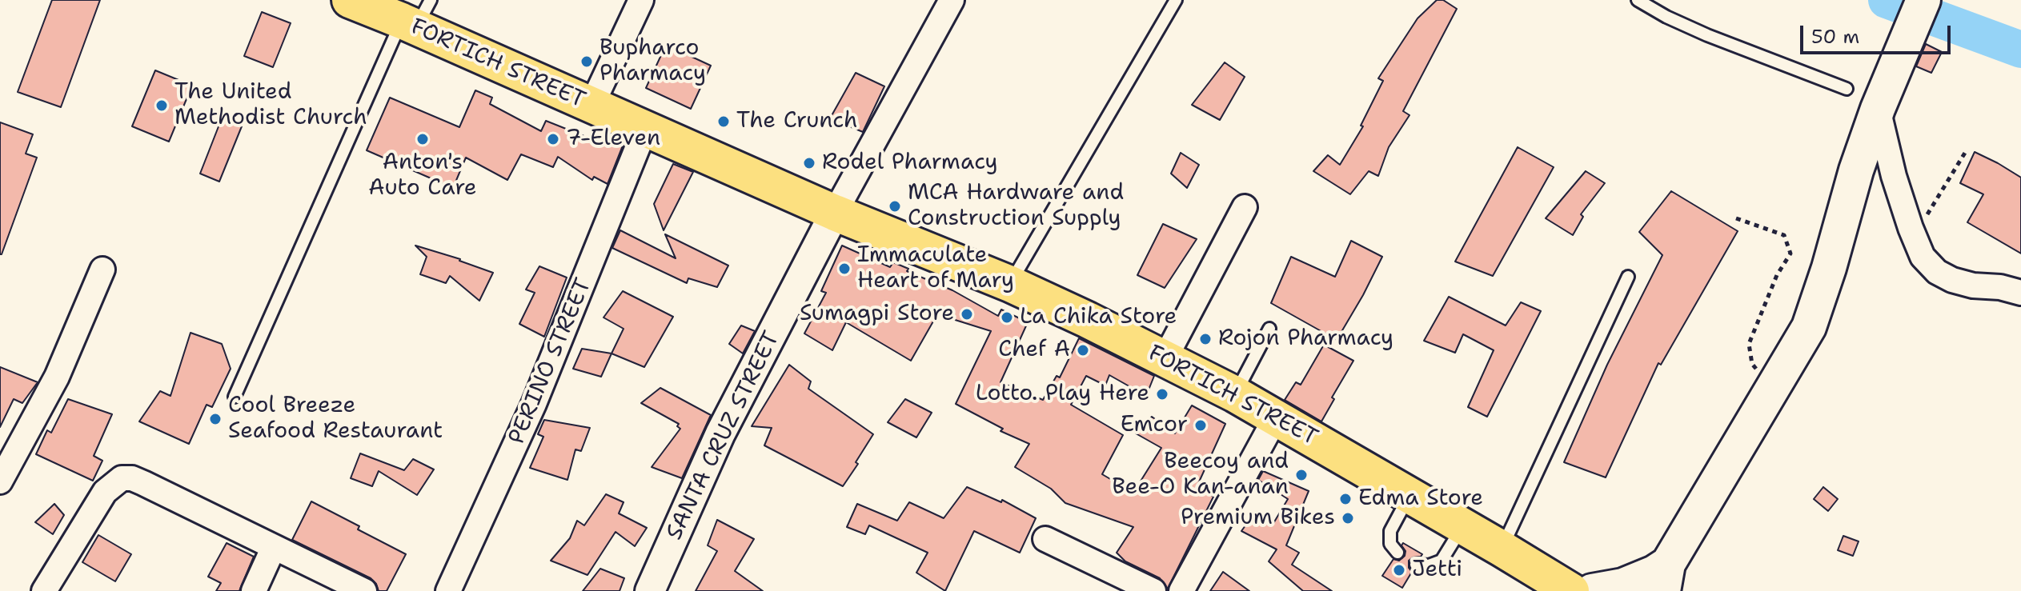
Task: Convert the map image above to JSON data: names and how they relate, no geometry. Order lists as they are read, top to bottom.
{
  "streets": {
    "highway": ["FORTICH STREET"],
    "street": ["PERINO STREET", "SANTA CRUZ STREET"]
  },
  "crossings": [
    ["FORTICH STREET", "PERINO STREET"],
    ["FORTICH STREET", "SANTA CRUZ STREET"]
  ],
  "places": [
    "Bupharco Pharmacy",
    "The United Methodist Church",
    "The Crunch",
    "Anton's Auto Care",
    "7-Eleven",
    "Rodel Pharmacy",
    "MCA Hardware and Construction Supply",
    "Immaculate Heart of Mary",
    "Sumagpi Store",
    "La Chika Store",
    "Rojon Pharmacy",
    "Chef A",
    "Lotto. Play Here",
    "Cool Breeze Seafood Restaurant",
    "Emcor",
    "Beecoy and Bee-O Kan-anan",
    "Edma Store",
    "Premium Bikes",
    "Jetti"
  ],
  "scale_bar": "50 m"
}
